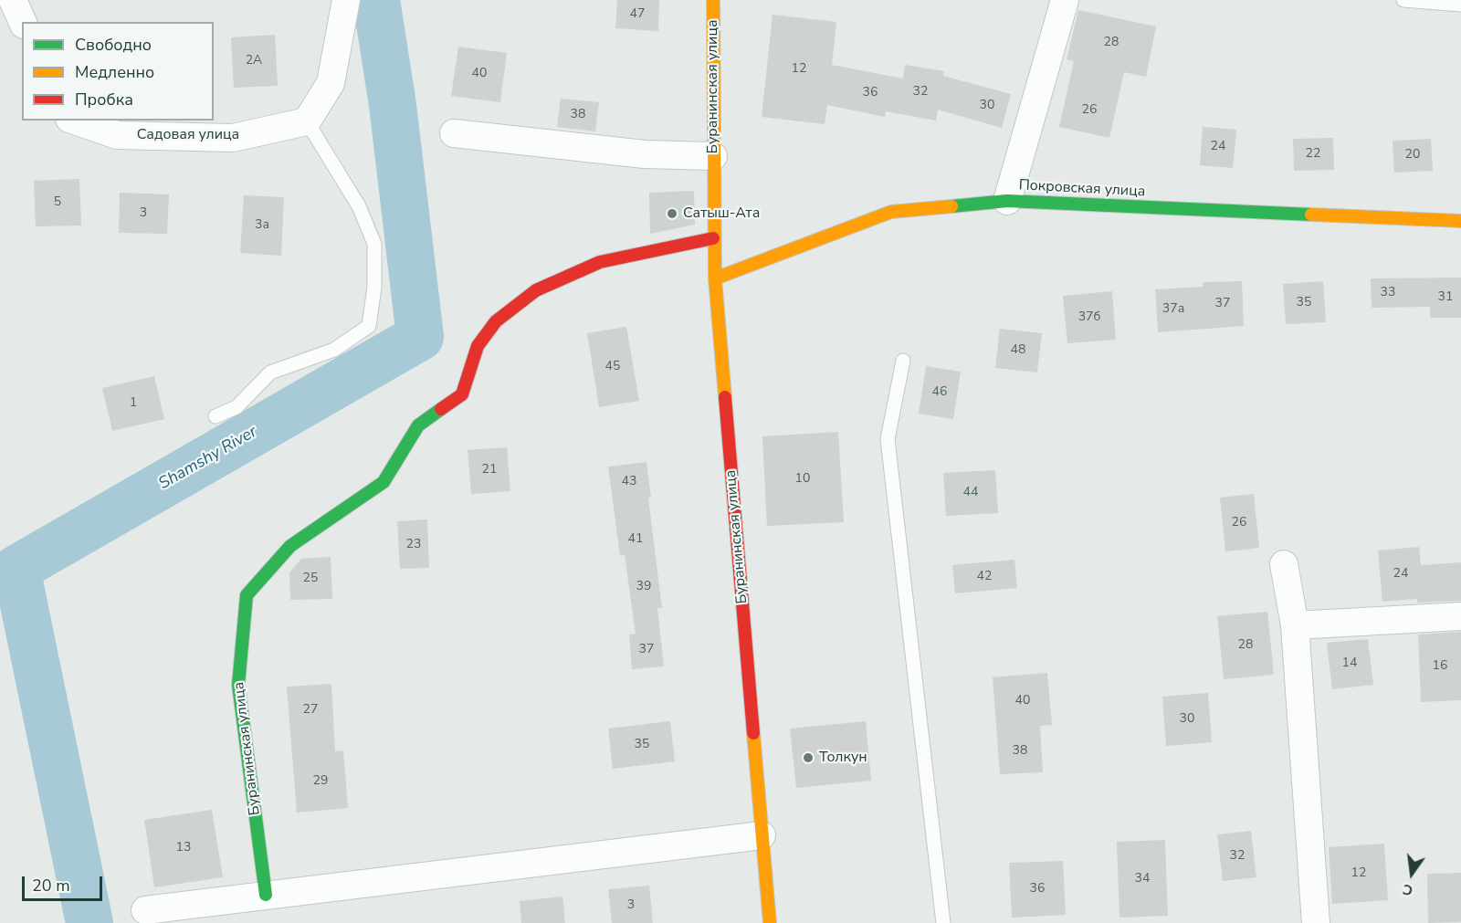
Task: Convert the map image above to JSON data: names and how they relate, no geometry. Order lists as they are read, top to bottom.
{
  "streets": {
    "street": ["Буранинская улица", "Садовая улица", "Покровская улица"]
  },
  "crossings": [
    ["Буранинская улица", "Покровская улица"]
  ],
  "water": ["Shamshy River"],
  "places": ["Сатыш-Ата", "Толкун"],
  "house_numbers": [
    "47",
    "28",
    "2А",
    "12",
    "40",
    "32",
    "36",
    "30",
    "26",
    "38",
    "24",
    "22",
    "20",
    "5",
    "3",
    "3а",
    "33",
    "31",
    "35",
    "37",
    "37а",
    "37б",
    "48",
    "45",
    "46",
    "1",
    "21",
    "10",
    "43",
    "44",
    "26",
    "41",
    "23",
    "24",
    "42",
    "25",
    "39",
    "28",
    "37",
    "14",
    "16",
    "40",
    "27",
    "30",
    "35",
    "38",
    "29",
    "13",
    "32",
    "12",
    "34",
    "36",
    "3"
  ],
  "legend": ["Свободно", "Медленно", "Пробка"],
  "scale_bar": "20 m",
  "north": "bottom"
}
